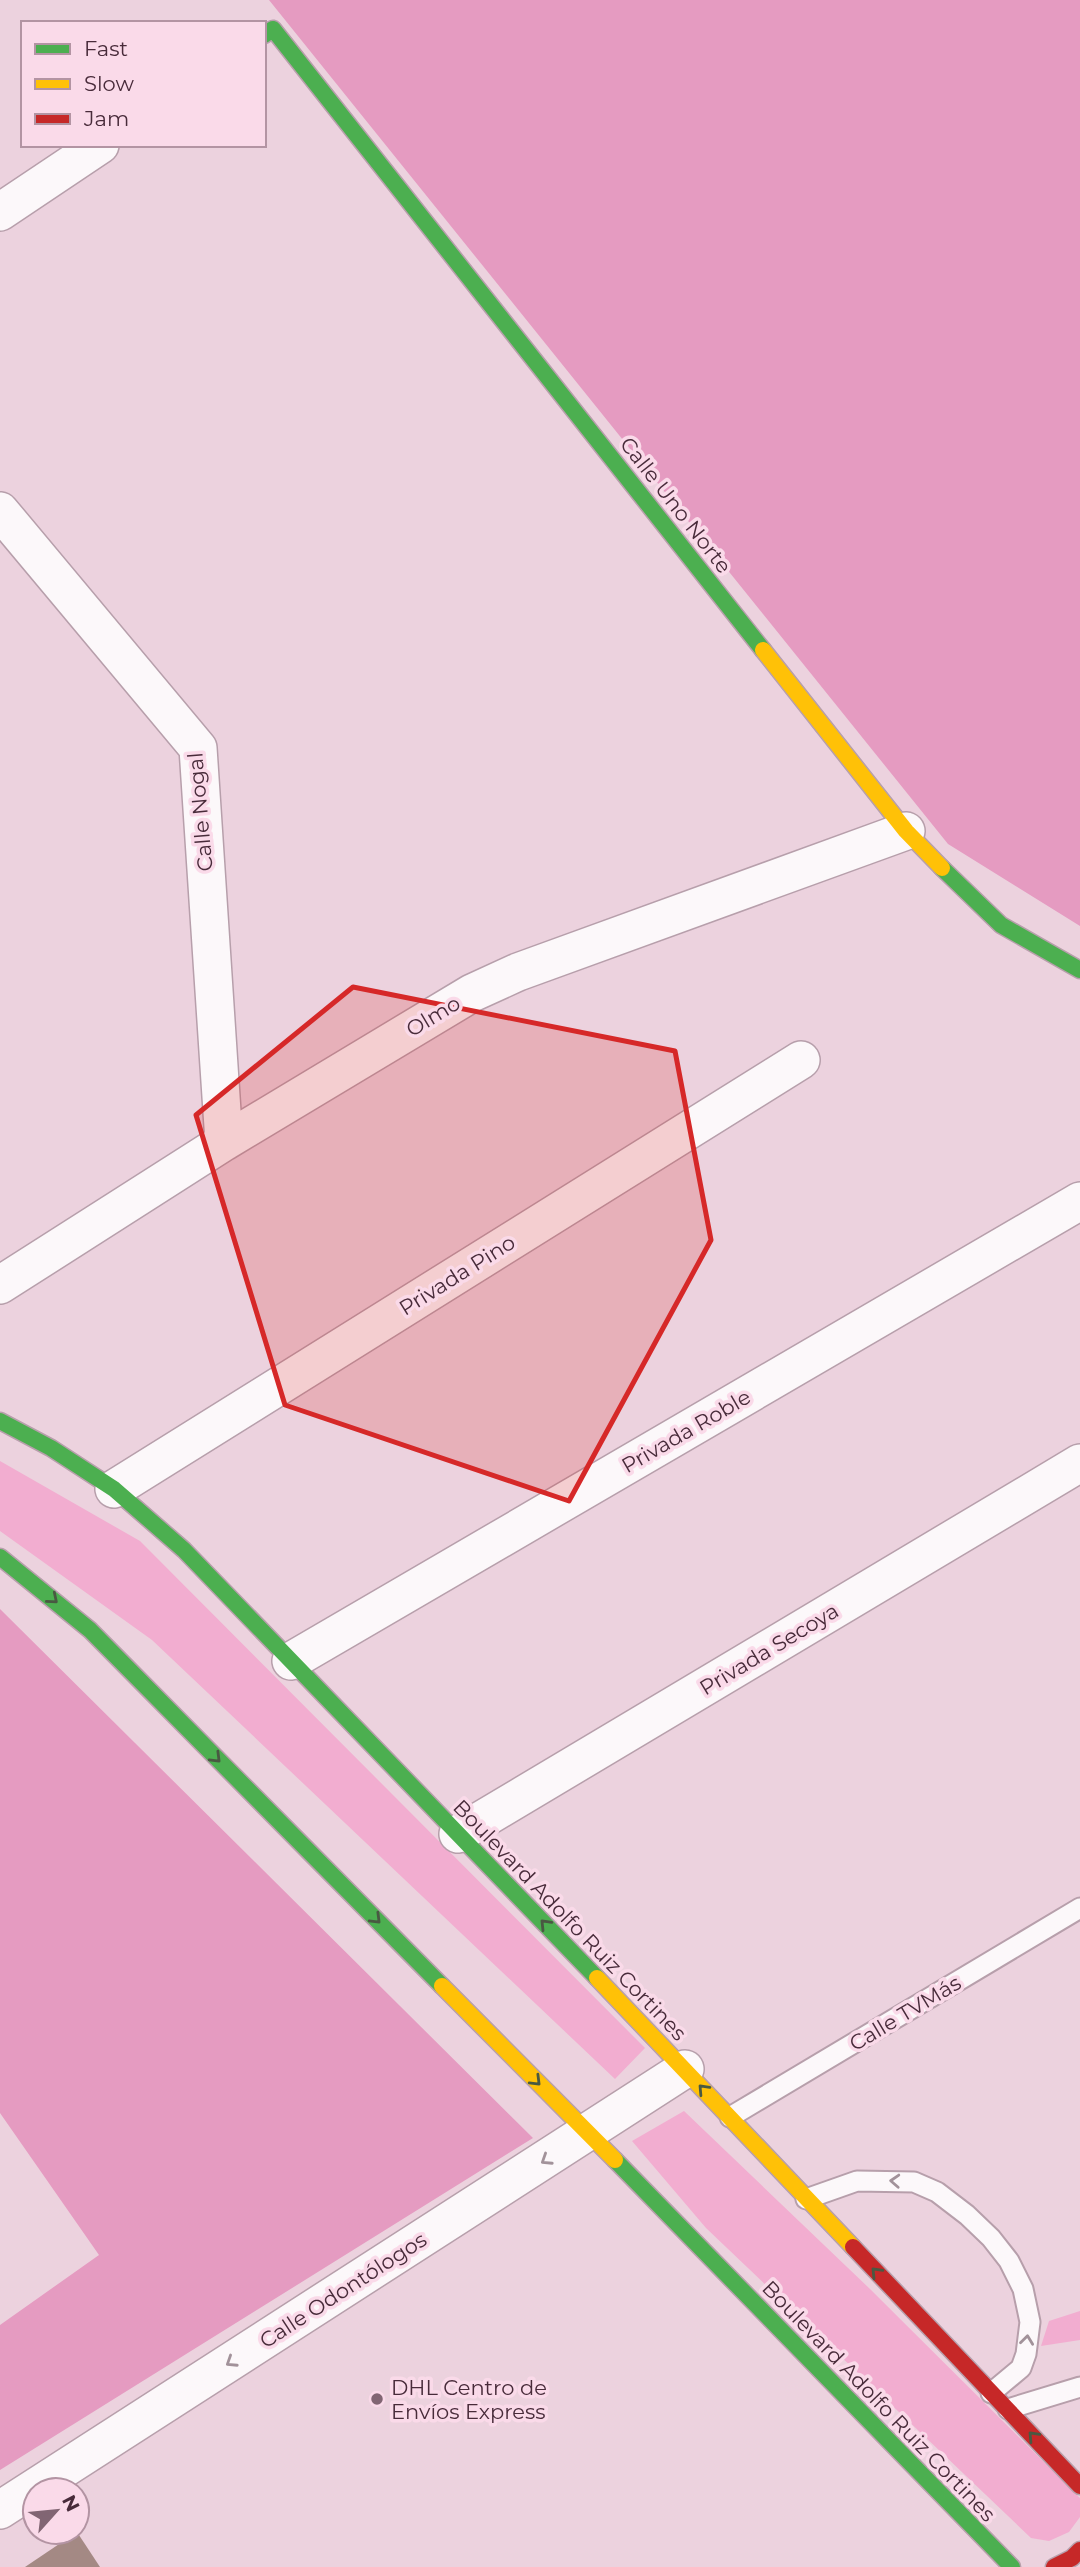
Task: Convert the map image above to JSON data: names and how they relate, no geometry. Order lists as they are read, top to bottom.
{
  "streets": {
    "main road": ["Calle Uno Norte", "Boulevard Adolfo Ruiz Cortines"],
    "street": [
      "Calle Nogal",
      "Olmo",
      "Privada Pino",
      "Privada Roble",
      "Privada Secoya",
      "Calle Odontólogos"
    ],
    "lane": ["Calle TVMás"]
  },
  "crossings": [
    ["Calle Uno Norte", "Olmo"],
    ["Calle Nogal", "Olmo"],
    ["Privada Pino", "Boulevard Adolfo Ruiz Cortines"],
    ["Privada Roble", "Boulevard Adolfo Ruiz Cortines"],
    ["Privada Secoya", "Boulevard Adolfo Ruiz Cortines"],
    ["Boulevard Adolfo Ruiz Cortines", "Calle TVMás"],
    ["Boulevard Adolfo Ruiz Cortines", "Calle Odontólogos"]
  ],
  "one_way": ["Calle Odontólogos"],
  "places": ["DHL Centro de Envíos Express"],
  "legend": ["Fast", "Slow", "Jam"],
  "north": "top right"
}
